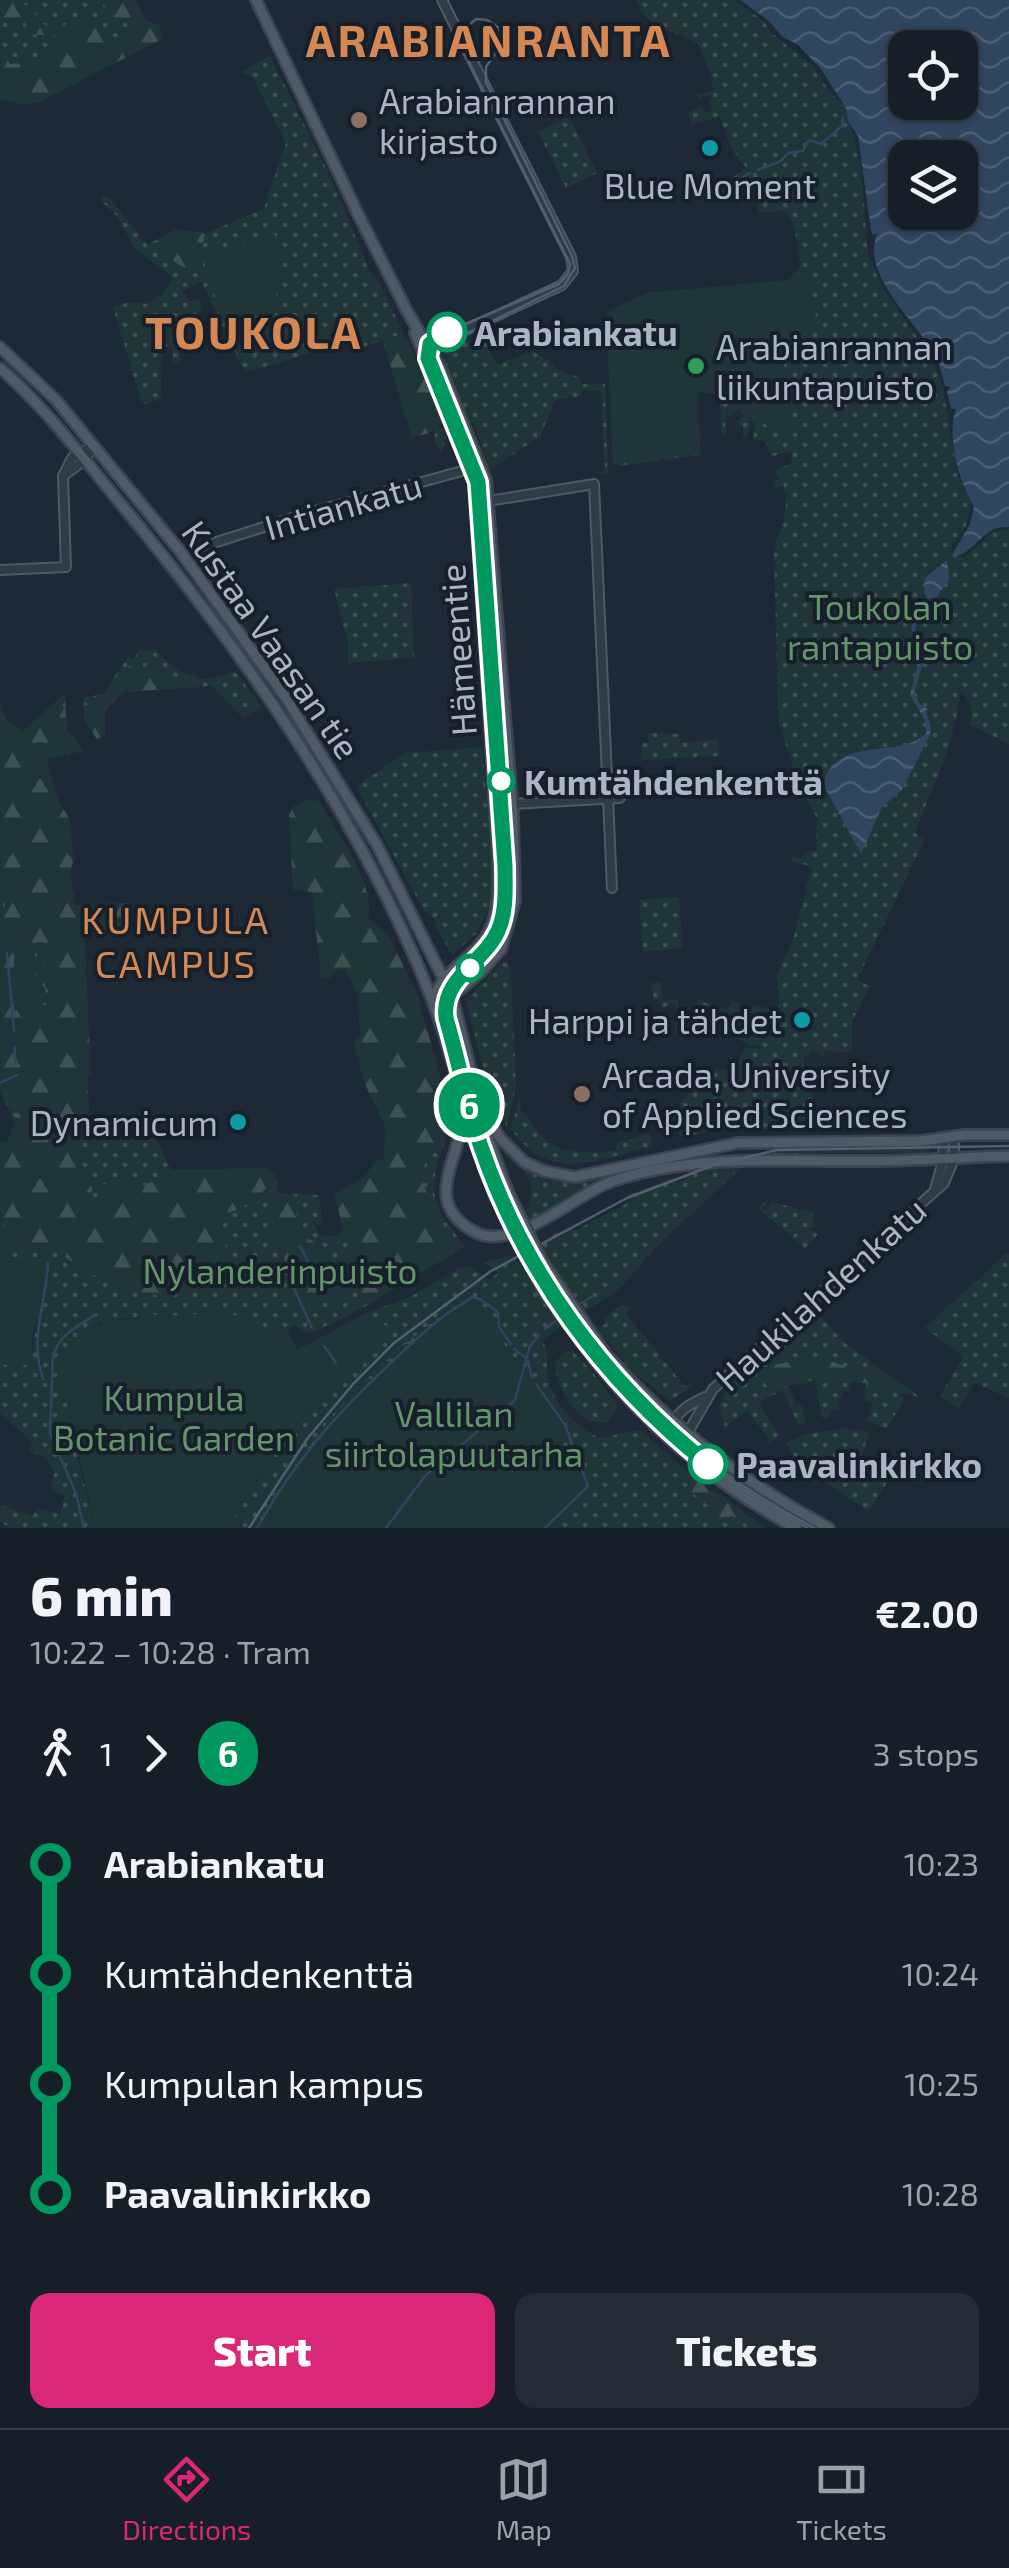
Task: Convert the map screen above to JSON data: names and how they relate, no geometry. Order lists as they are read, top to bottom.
{
  "streets": {
    "main road": ["Kustaa Vaasan tie", "Hämeentie"],
    "street": ["Intiankatu", "Haukilahdenkatu"]
  },
  "crossings": [
    ["Intiankatu", "Hämeentie"],
    ["Kustaa Vaasan tie", "Hämeentie"]
  ],
  "districts": ["ARABIANRANTA", "TOUKOLA", "KUMPULA CAMPUS"],
  "parks": [
    "Toukolan rantapuisto",
    "Nylanderinpuisto",
    "Kumpula Botanic Garden",
    "Vallilan siirtolapuutarha"
  ],
  "places": [
    "Arabianrannan kirjasto",
    "Blue Moment",
    "Arabiankatu",
    "Arabianrannan liikuntapuisto",
    "Kumtähdenkenttä",
    "Harppi ja tähdet",
    "Arcada, University of Applied Sciences",
    "Dynamicum",
    "Paavalinkirkko"
  ],
  "lines": ["tram line 6"],
  "page": {
    "on_map": "6",
    "heading": ["6 min", "10:22 – 10:28 · Tram", "€2.00"],
    "legs": ["1", "6", "3 stops"],
    "list": [
      {
        "name": "Arabiankatu",
        "value": "10:23"
      },
      {
        "name": "Kumtähdenkenttä",
        "value": "10:24"
      },
      {
        "name": "Kumpulan kampus",
        "value": "10:25"
      },
      {
        "name": "Paavalinkirkko",
        "value": "10:28"
      }
    ],
    "buttons": ["Start", "Tickets"],
    "tabs": ["Directions", "Map", "Tickets"]
  }
}
